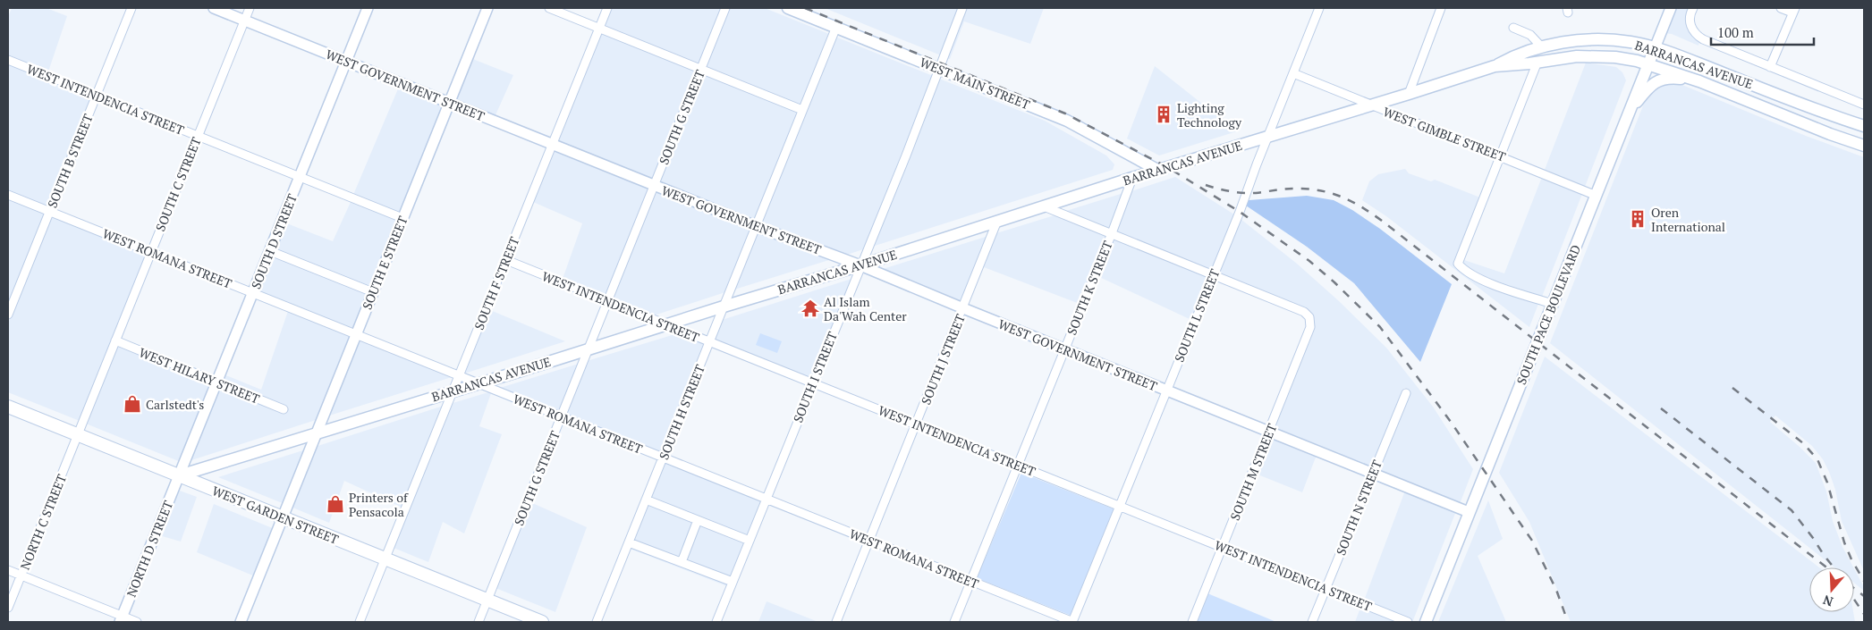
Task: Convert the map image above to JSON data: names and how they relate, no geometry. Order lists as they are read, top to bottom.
{
  "streets": {
    "main road": [
      "BARRANCAS AVENUE",
      "WEST MAIN STREET",
      "SOUTH PACE BOULEVARD",
      "WEST GARDEN STREET"
    ],
    "street": [
      "WEST GOVERNMENT STREET",
      "WEST INTENDENCIA STREET",
      "SOUTH G STREET",
      "WEST GIMBLE STREET",
      "SOUTH B STREET",
      "SOUTH C STREET",
      "SOUTH D STREET",
      "WEST ROMANA STREET",
      "SOUTH E STREET",
      "SOUTH F STREET",
      "SOUTH K STREET",
      "SOUTH L STREET",
      "SOUTH J STREET",
      "WEST HILARY STREET",
      "SOUTH I STREET",
      "SOUTH H STREET",
      "SOUTH M STREET",
      "SOUTH N STREET",
      "NORTH C STREET",
      "NORTH D STREET"
    ]
  },
  "crossings": [
    ["BARRANCAS AVENUE", "WEST MAIN STREET"],
    ["BARRANCAS AVENUE", "WEST GOVERNMENT STREET"],
    ["BARRANCAS AVENUE", "WEST INTENDENCIA STREET"],
    ["BARRANCAS AVENUE", "SOUTH G STREET"],
    ["BARRANCAS AVENUE", "WEST GIMBLE STREET"],
    ["BARRANCAS AVENUE", "SOUTH D STREET"],
    ["BARRANCAS AVENUE", "WEST ROMANA STREET"],
    ["BARRANCAS AVENUE", "SOUTH E STREET"],
    ["BARRANCAS AVENUE", "SOUTH F STREET"],
    ["BARRANCAS AVENUE", "SOUTH K STREET"],
    ["BARRANCAS AVENUE", "SOUTH PACE BOULEVARD"],
    ["BARRANCAS AVENUE", "SOUTH L STREET"],
    ["BARRANCAS AVENUE", "SOUTH J STREET"],
    ["BARRANCAS AVENUE", "SOUTH I STREET"],
    ["BARRANCAS AVENUE", "SOUTH H STREET"],
    ["BARRANCAS AVENUE", "WEST GARDEN STREET"],
    ["BARRANCAS AVENUE", "NORTH D STREET"],
    ["WEST MAIN STREET", "SOUTH I STREET"],
    ["WEST MAIN STREET", "SOUTH H STREET"],
    ["WEST GOVERNMENT STREET", "SOUTH G STREET"],
    ["WEST GOVERNMENT STREET", "SOUTH C STREET"],
    ["WEST GOVERNMENT STREET", "SOUTH D STREET"],
    ["WEST GOVERNMENT STREET", "SOUTH E STREET"],
    ["WEST GOVERNMENT STREET", "SOUTH F STREET"],
    ["WEST GOVERNMENT STREET", "SOUTH K STREET"],
    ["WEST GOVERNMENT STREET", "SOUTH PACE BOULEVARD"],
    ["WEST GOVERNMENT STREET", "SOUTH L STREET"],
    ["WEST GOVERNMENT STREET", "SOUTH J STREET"],
    ["WEST GOVERNMENT STREET", "SOUTH I STREET"],
    ["WEST GOVERNMENT STREET", "SOUTH H STREET"],
    ["WEST GOVERNMENT STREET", "SOUTH M STREET"],
    ["WEST GOVERNMENT STREET", "SOUTH N STREET"],
    ["WEST INTENDENCIA STREET", "SOUTH G STREET"],
    ["WEST INTENDENCIA STREET", "SOUTH B STREET"],
    ["WEST INTENDENCIA STREET", "SOUTH C STREET"],
    ["WEST INTENDENCIA STREET", "SOUTH D STREET"],
    ["WEST INTENDENCIA STREET", "SOUTH E STREET"],
    ["WEST INTENDENCIA STREET", "SOUTH F STREET"],
    ["WEST INTENDENCIA STREET", "SOUTH K STREET"],
    ["WEST INTENDENCIA STREET", "SOUTH L STREET"],
    ["WEST INTENDENCIA STREET", "SOUTH J STREET"],
    ["WEST INTENDENCIA STREET", "SOUTH I STREET"],
    ["WEST INTENDENCIA STREET", "SOUTH H STREET"],
    ["WEST INTENDENCIA STREET", "SOUTH M STREET"],
    ["WEST INTENDENCIA STREET", "SOUTH N STREET"],
    ["SOUTH G STREET", "WEST ROMANA STREET"],
    ["SOUTH G STREET", "WEST GARDEN STREET"],
    ["WEST GIMBLE STREET", "SOUTH PACE BOULEVARD"],
    ["WEST GIMBLE STREET", "SOUTH L STREET"],
    ["SOUTH B STREET", "WEST ROMANA STREET"],
    ["SOUTH C STREET", "WEST ROMANA STREET"],
    ["SOUTH C STREET", "WEST HILARY STREET"],
    ["SOUTH C STREET", "WEST GARDEN STREET"],
    ["SOUTH C STREET", "NORTH C STREET"],
    ["SOUTH D STREET", "WEST ROMANA STREET"],
    ["SOUTH D STREET", "WEST HILARY STREET"],
    ["SOUTH D STREET", "WEST GARDEN STREET"],
    ["SOUTH D STREET", "NORTH D STREET"],
    ["WEST ROMANA STREET", "SOUTH E STREET"],
    ["WEST ROMANA STREET", "SOUTH F STREET"],
    ["WEST ROMANA STREET", "SOUTH K STREET"],
    ["WEST ROMANA STREET", "SOUTH L STREET"],
    ["WEST ROMANA STREET", "SOUTH J STREET"],
    ["WEST ROMANA STREET", "SOUTH I STREET"],
    ["WEST ROMANA STREET", "SOUTH H STREET"],
    ["SOUTH E STREET", "WEST GARDEN STREET"],
    ["SOUTH F STREET", "WEST GARDEN STREET"],
    ["SOUTH L STREET", "SOUTH M STREET"],
    ["WEST GARDEN STREET", "NORTH C STREET"],
    ["WEST GARDEN STREET", "NORTH D STREET"]
  ],
  "places": {
    "building": ["Lighting Technology", "Oren International"],
    "temple": ["Al Islam Da'Wah Center"],
    "shop": ["Carlstedt's", "Printers of Pensacola"]
  },
  "scale_bar": "100 m",
  "north": "bottom"
}
